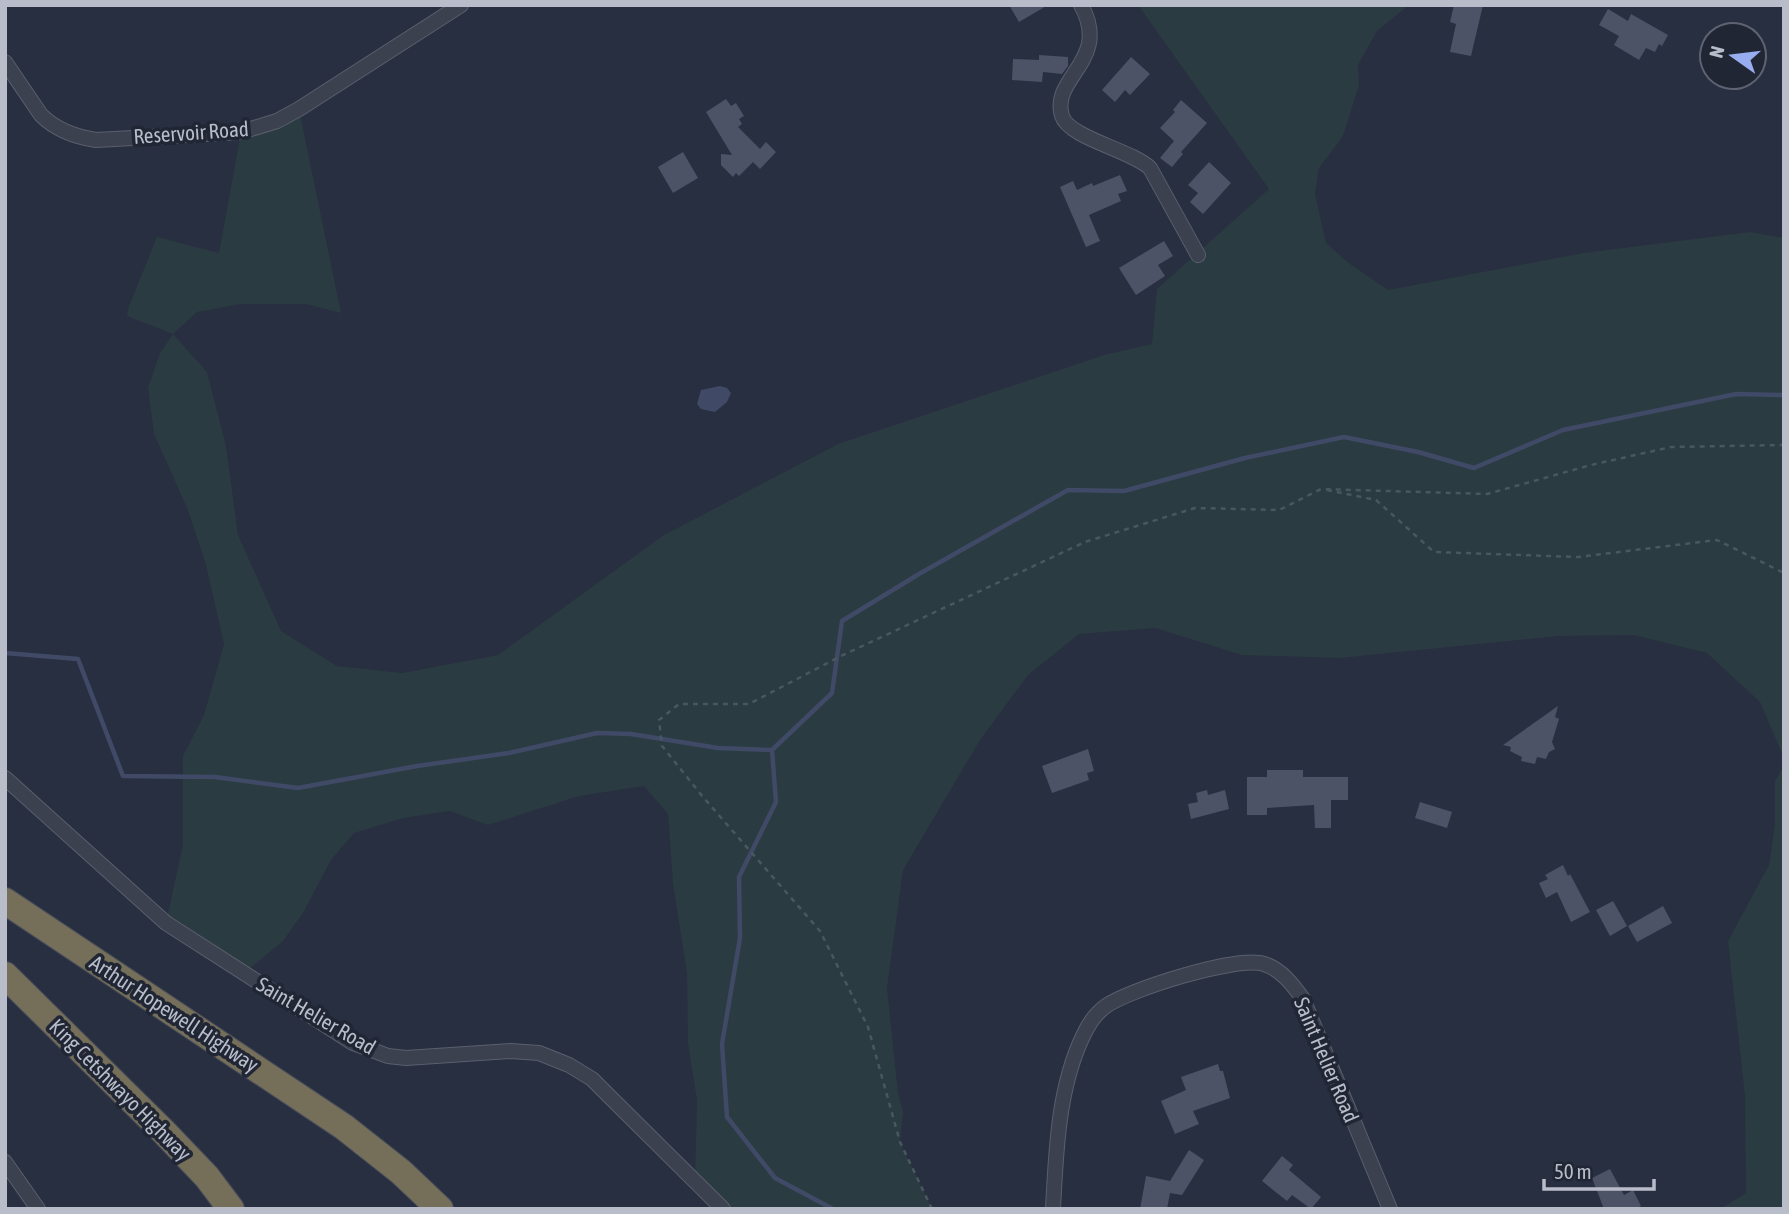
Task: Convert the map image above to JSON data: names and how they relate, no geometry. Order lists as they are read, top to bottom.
{
  "streets": {
    "highway": ["Arthur Hopewell Highway", "King Cetshwayo Highway"],
    "street": ["Reservoir Road", "Saint Helier Road"]
  },
  "scale_bar": "50 m",
  "north": "left"
}
